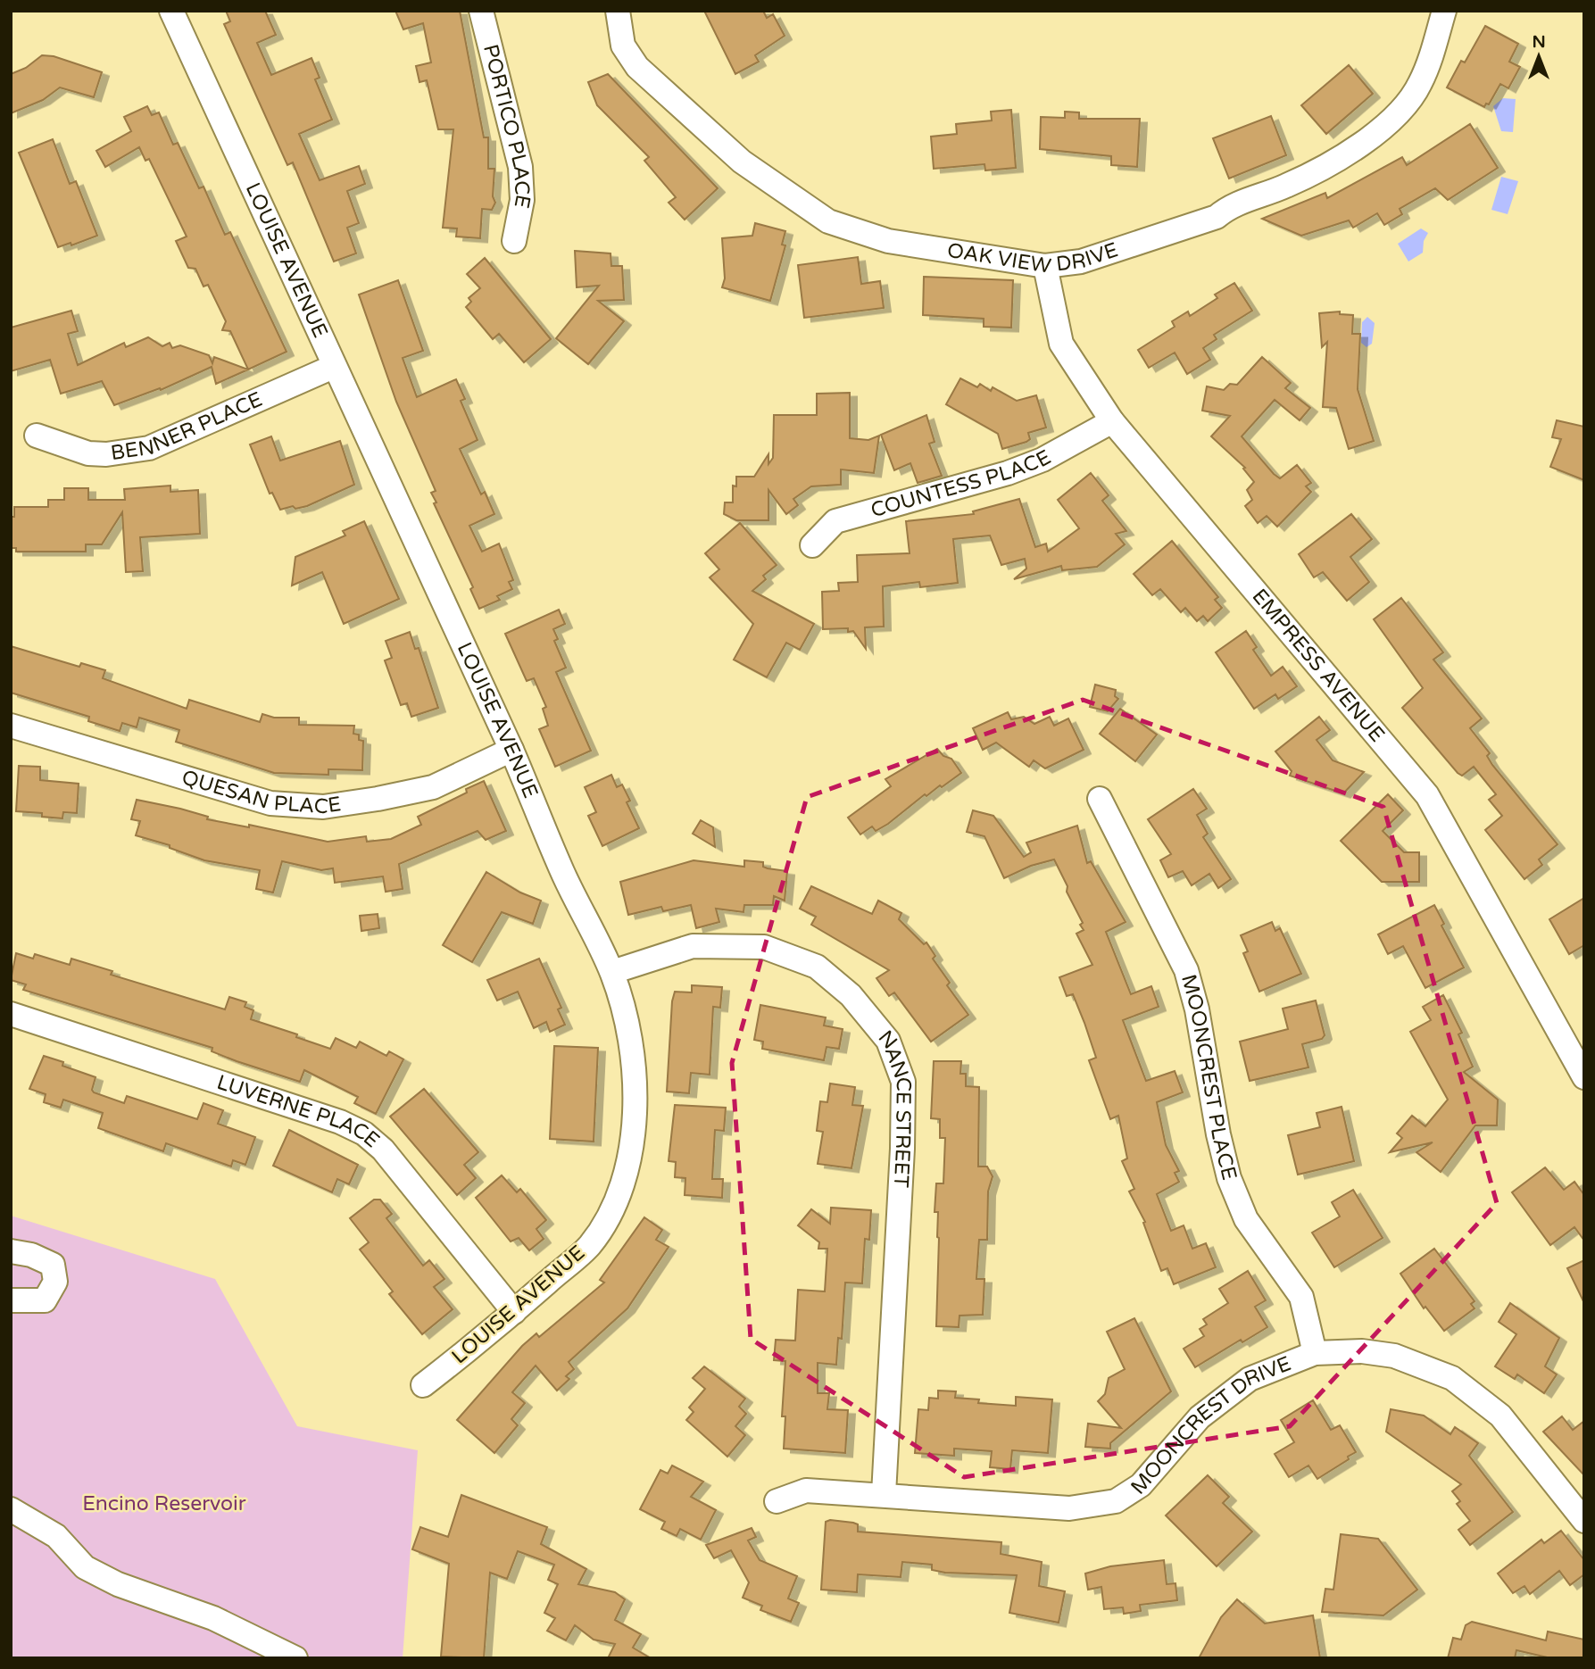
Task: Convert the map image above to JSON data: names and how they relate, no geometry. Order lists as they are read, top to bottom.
{
  "streets": {
    "street": [
      "PORTICO PLACE",
      "OAK VIEW DRIVE",
      "LOUISE AVENUE",
      "BENNER PLACE",
      "COUNTESS PLACE",
      "EMPRESS AVENUE",
      "QUESAN PLACE",
      "MOONCREST PLACE",
      "NANCE STREET",
      "LUVERNE PLACE",
      "MOONCREST DRIVE"
    ]
  },
  "crossings": [
    ["OAK VIEW DRIVE", "EMPRESS AVENUE"],
    ["LOUISE AVENUE", "BENNER PLACE"],
    ["LOUISE AVENUE", "QUESAN PLACE"],
    ["LOUISE AVENUE", "NANCE STREET"],
    ["LOUISE AVENUE", "LUVERNE PLACE"],
    ["COUNTESS PLACE", "EMPRESS AVENUE"],
    ["MOONCREST PLACE", "MOONCREST DRIVE"],
    ["NANCE STREET", "MOONCREST DRIVE"]
  ],
  "parks": ["Encino Reservoir"],
  "north": "top"
}
